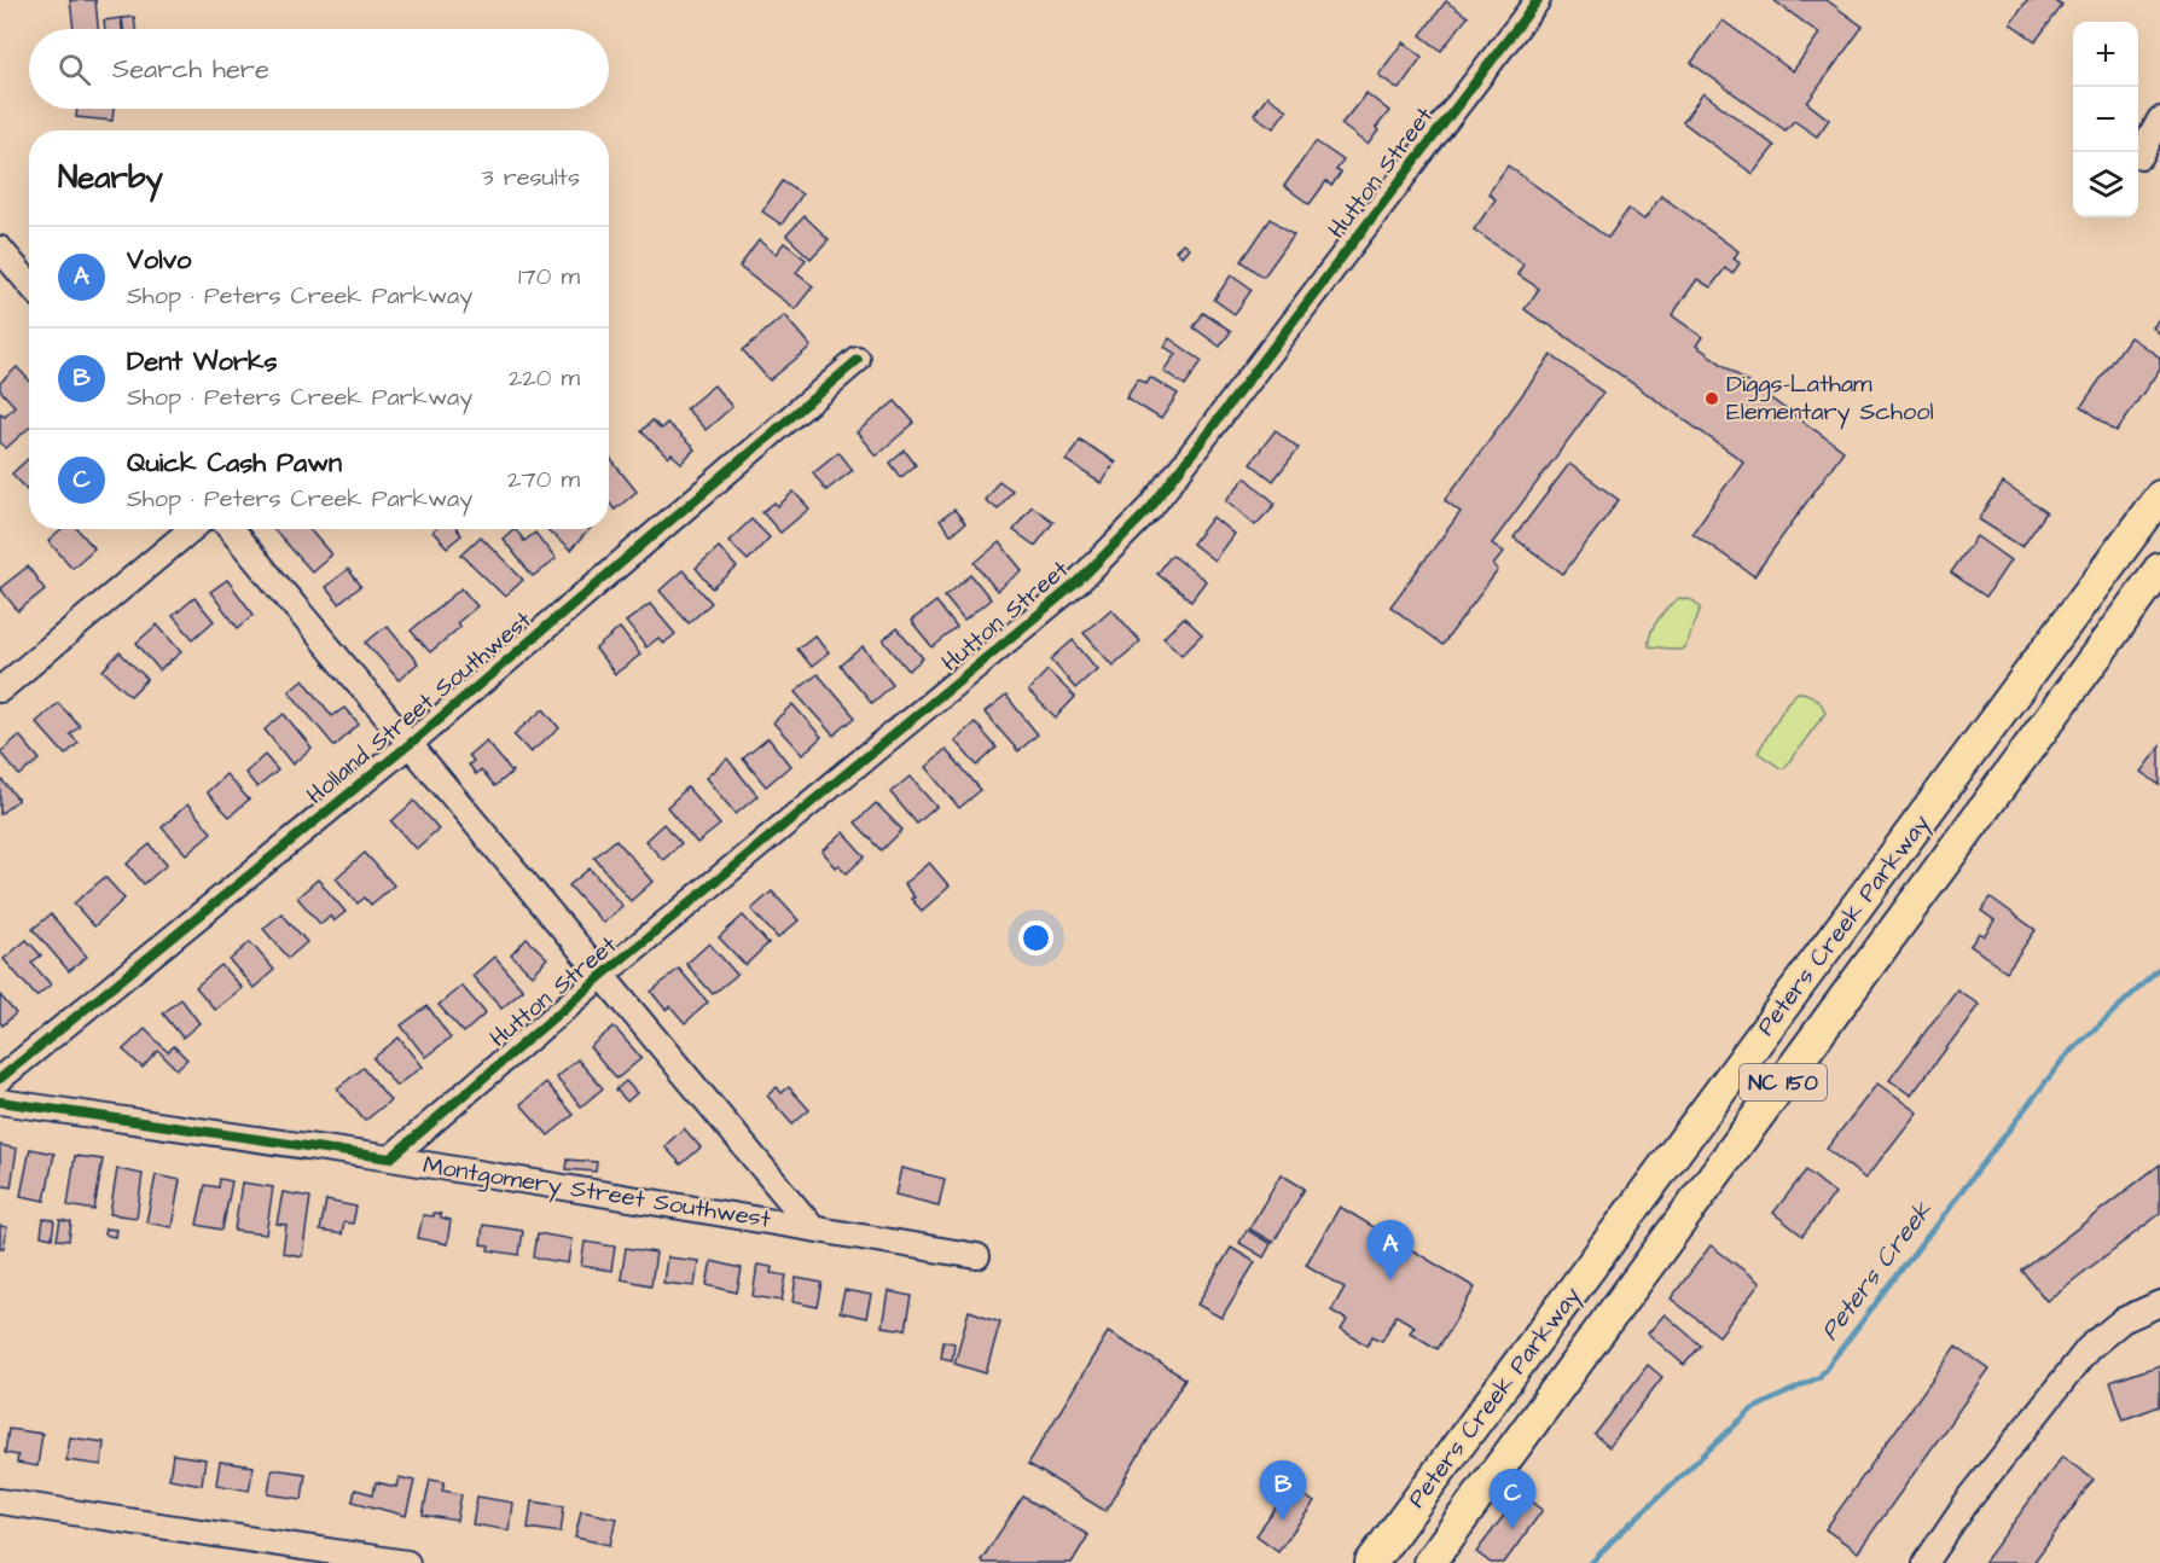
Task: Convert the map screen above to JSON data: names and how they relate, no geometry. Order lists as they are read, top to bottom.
{
  "streets": {
    "main road": ["Peters Creek Parkway", "NC 150"],
    "street": ["Hutton Street", "Holland Street Southwest", "Montgomery Street Southwest"]
  },
  "crossings": [
    ["Hutton Street", "Montgomery Street Southwest"]
  ],
  "water": ["Peters Creek"],
  "places": ["Diggs-Latham Elementary School"],
  "page": {
    "map_buttons": ["+", "−"],
    "search": "Search here",
    "heading": ["Nearby", "3 results"],
    "list": [
      {
        "mark": "A",
        "name": "Volvo",
        "note": "Shop · Peters Creek Parkway",
        "value": "170 m"
      },
      {
        "mark": "B",
        "name": "Dent Works",
        "note": "Shop · Peters Creek Parkway",
        "value": "220 m"
      },
      {
        "mark": "C",
        "name": "Quick Cash Pawn",
        "note": "Shop · Peters Creek Parkway",
        "value": "270 m"
      }
    ],
    "pins": ["A", "B", "C"]
  }
}
